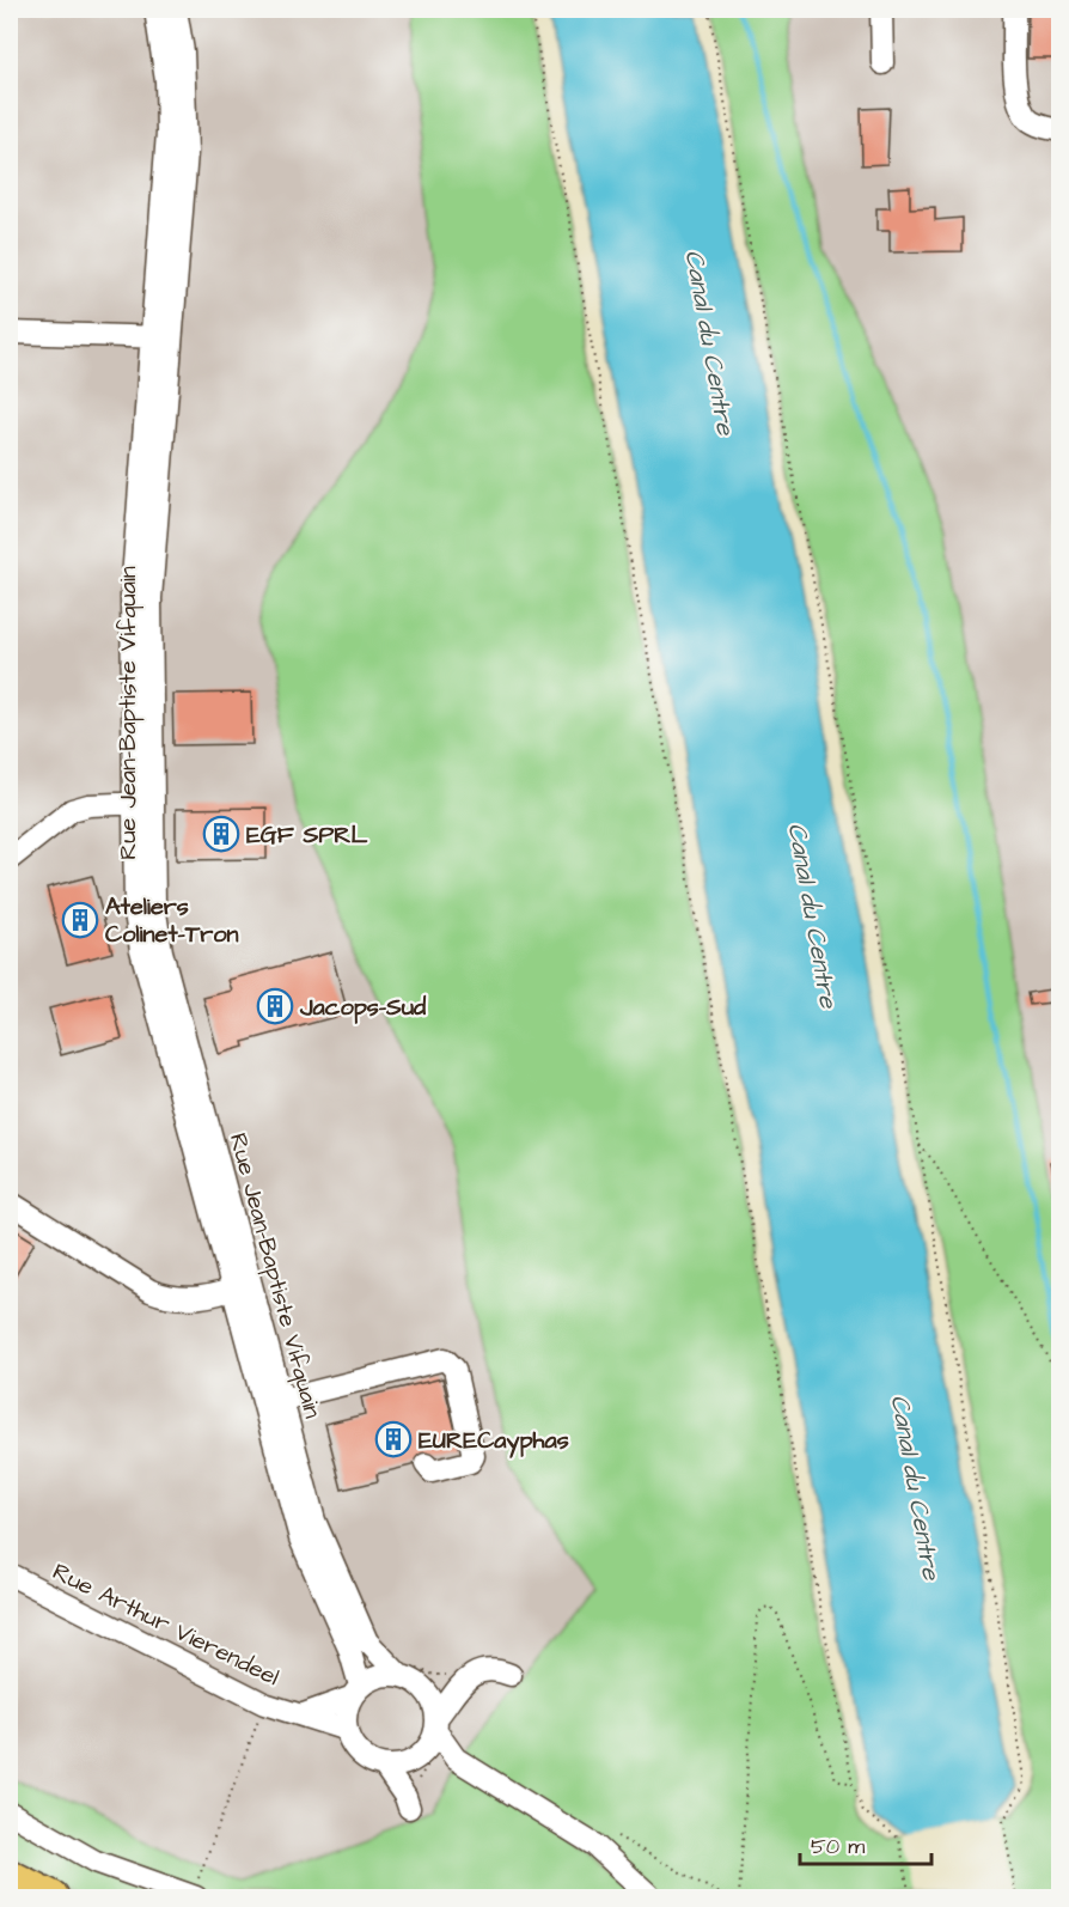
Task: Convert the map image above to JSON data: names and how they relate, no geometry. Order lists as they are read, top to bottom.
{
  "streets": {
    "street": ["Rue Jean-Baptiste Vifquain", "Rue Arthur Vierendeel"]
  },
  "crossings": [
    ["Rue Jean-Baptiste Vifquain", "Rue Arthur Vierendeel"]
  ],
  "water": ["Canal du Centre"],
  "places": {
    "building": [
      "EGF SPRL",
      "Ateliers Colinet-Tron",
      "Jacops-Sud",
      "EURECayphas"
    ]
  },
  "scale_bar": "50 m"
}
